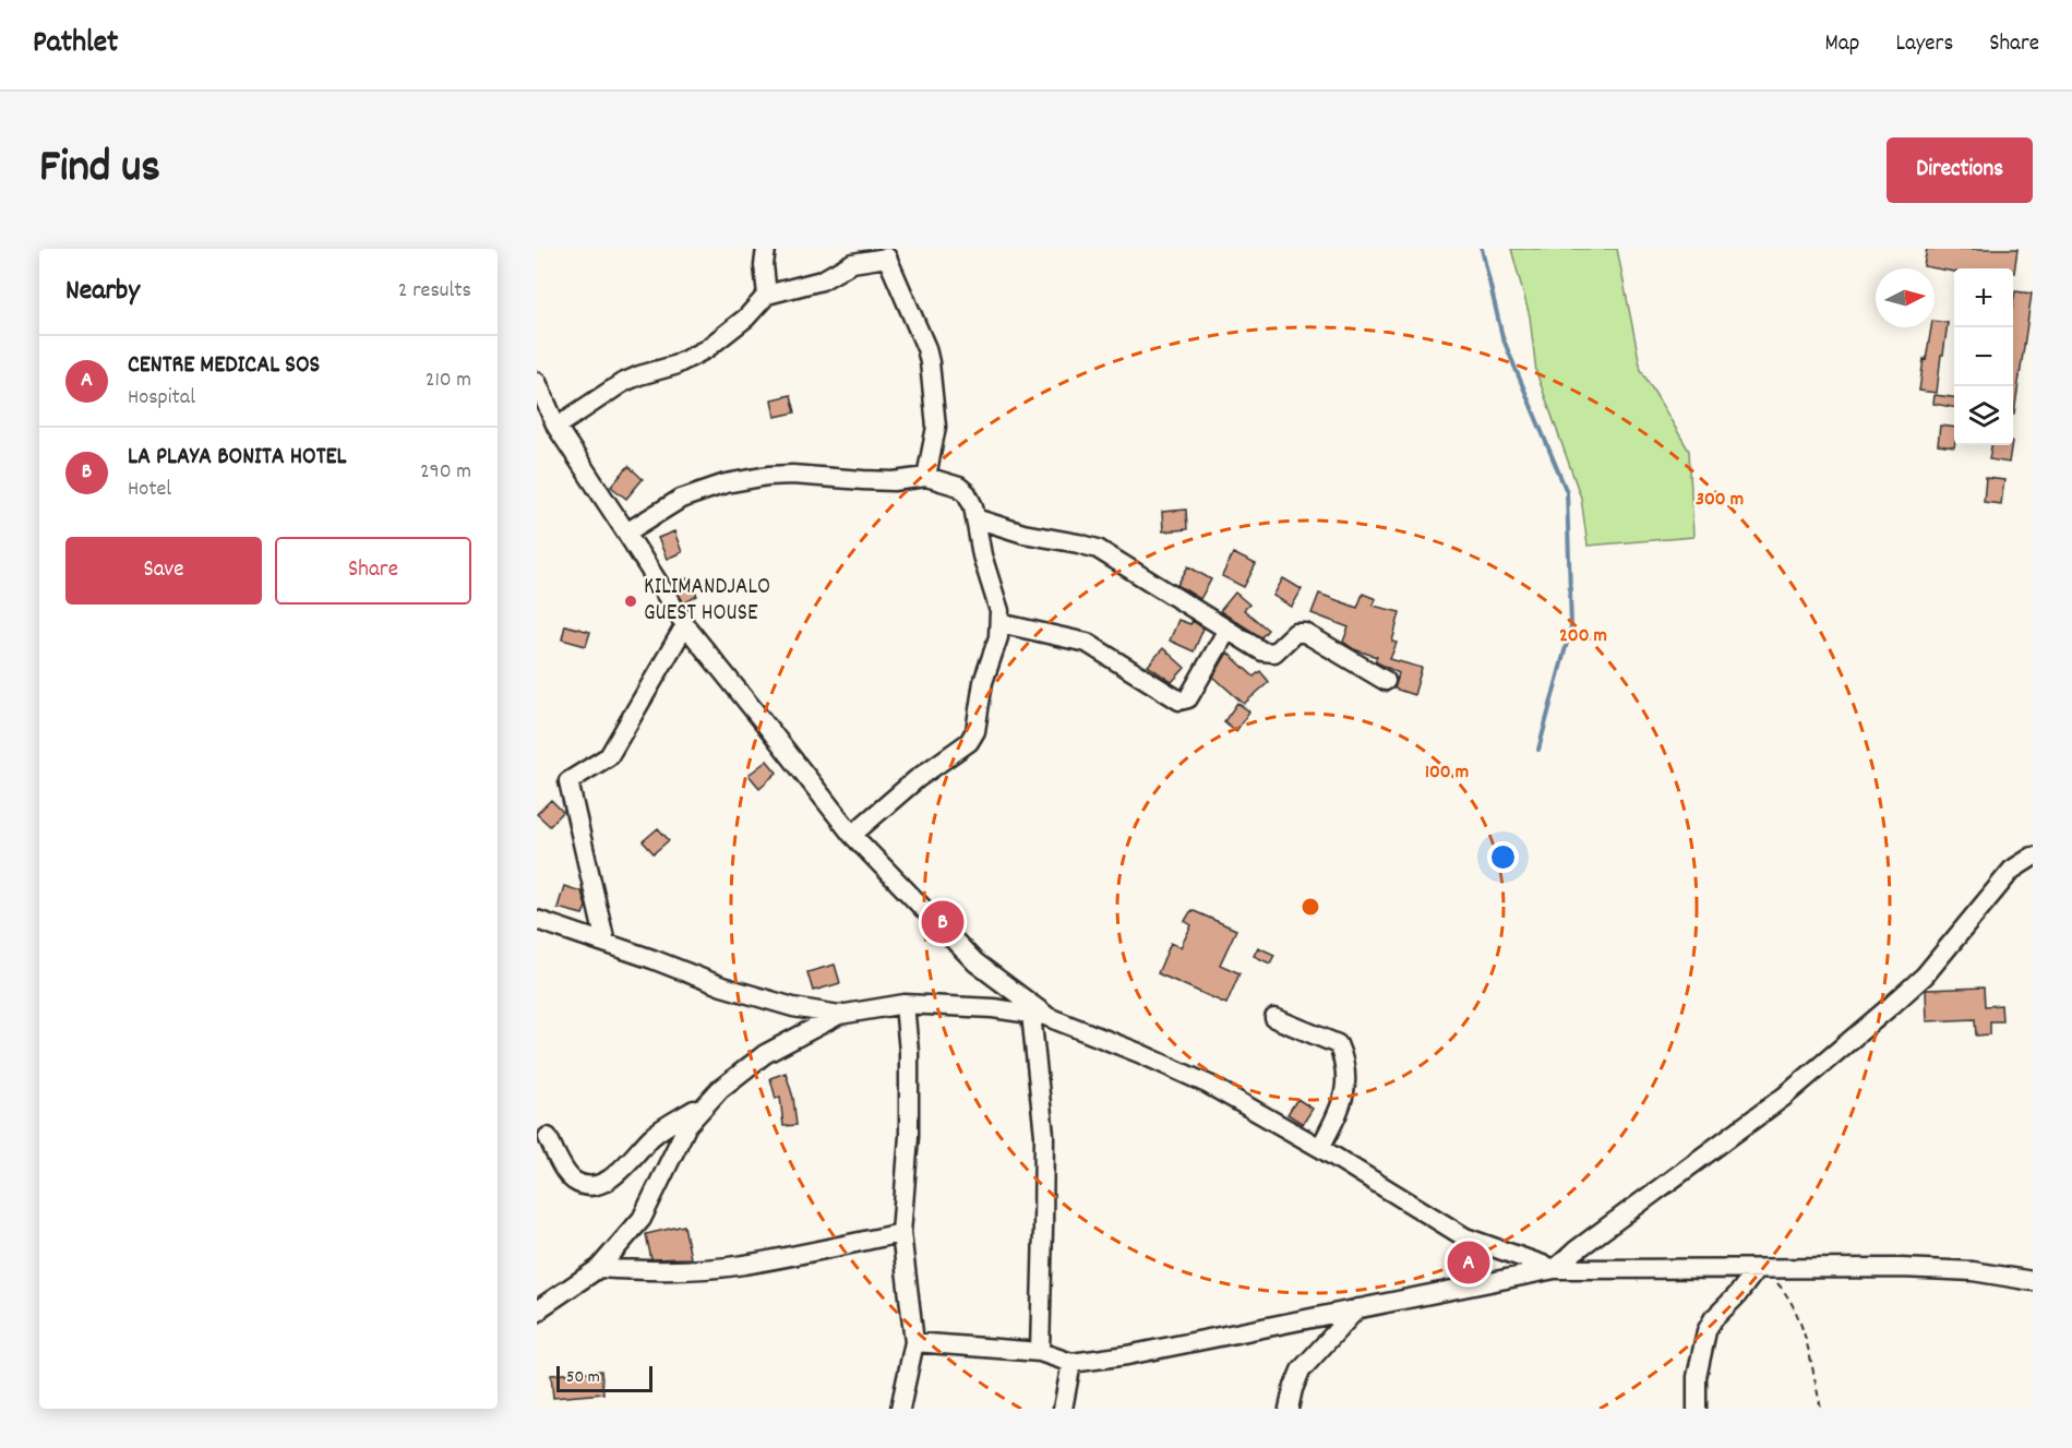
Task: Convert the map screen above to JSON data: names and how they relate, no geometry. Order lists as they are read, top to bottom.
{
  "places": ["KILIMANDJALO GUEST HOUSE"],
  "scale_bar": "50 m",
  "north": "right",
  "page": {
    "header": "Pathlet",
    "nav": ["Map", "Layers", "Share"],
    "title": "Find us",
    "buttons": [
      "Directions",
      ["Save", "Share"]
    ],
    "heading": ["Nearby", "2 results"],
    "map_buttons": ["+", "−"],
    "list": [
      {
        "mark": "A",
        "name": "CENTRE MEDICAL SOS",
        "note": "Hospital",
        "value": "210 m"
      },
      {
        "mark": "B",
        "name": "LA PLAYA BONITA HOTEL",
        "note": "Hotel",
        "value": "290 m"
      }
    ],
    "pins": ["B", "A"],
    "scale": "50 m"
  },
  "rings": ["300 m", "200 m", "100 m"]
}
